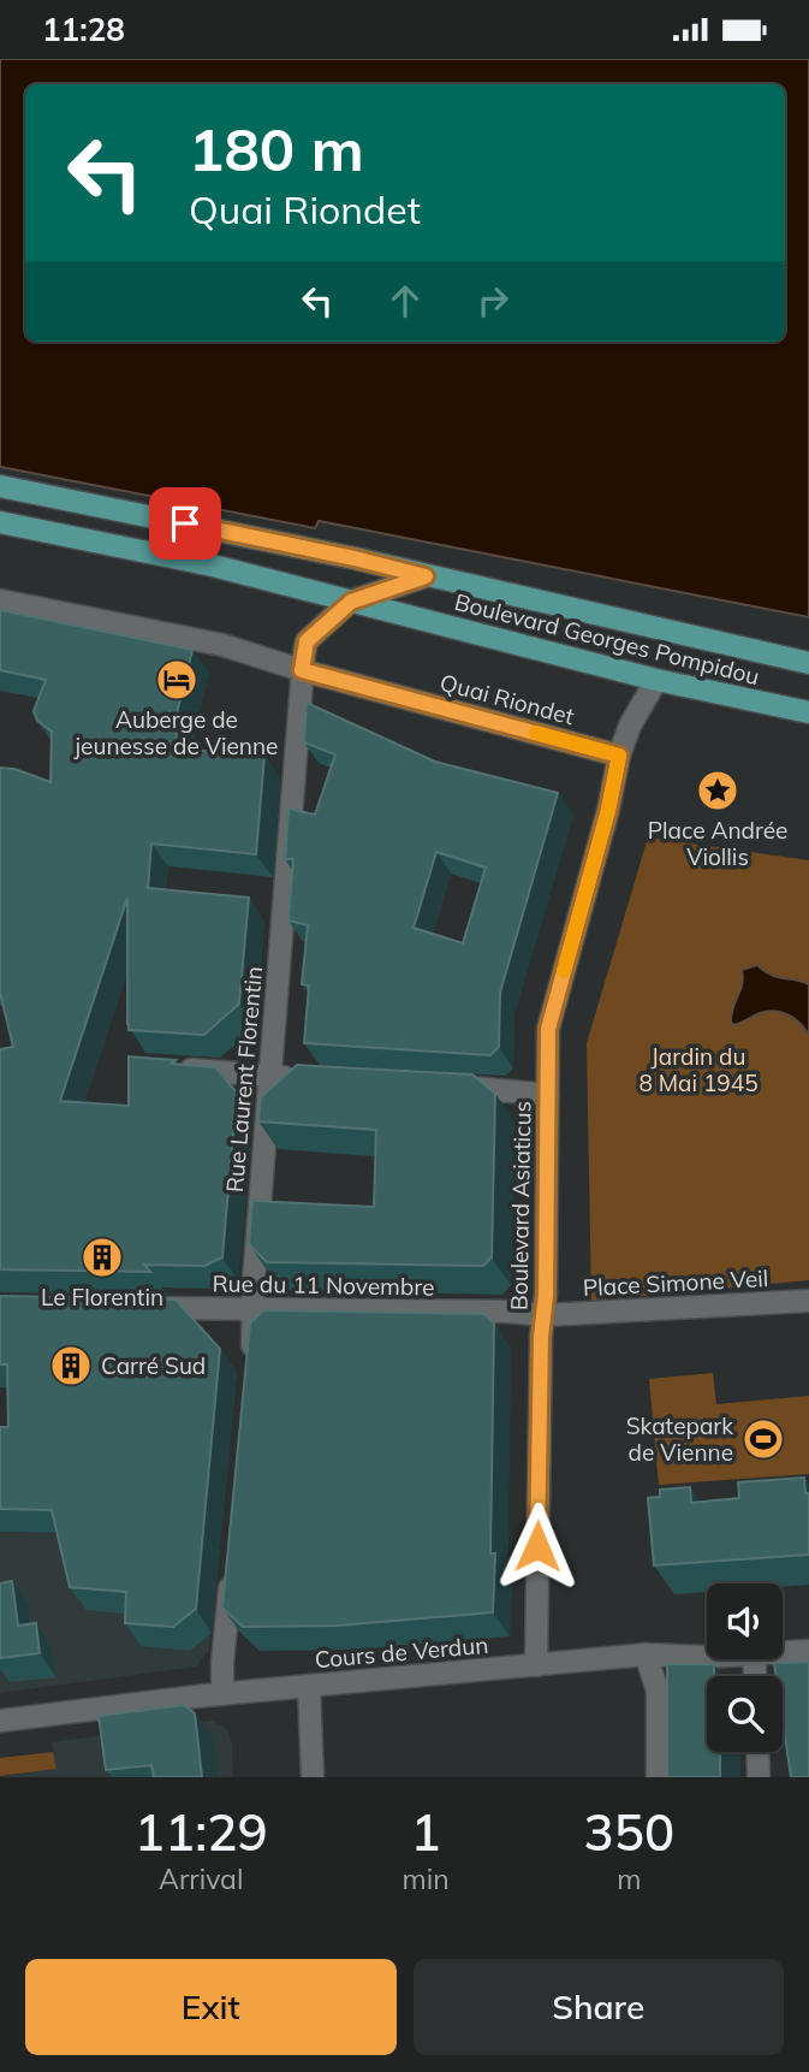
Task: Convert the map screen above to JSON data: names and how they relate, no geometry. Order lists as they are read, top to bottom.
{
  "streets": {
    "main road": ["Boulevard Georges Pompidou"],
    "street": [
      "Quai Riondet",
      "Rue Laurent Florentin",
      "Boulevard Asiaticus",
      "Place Simone Veil",
      "Rue du 11 Novembre",
      "Cours de Verdun"
    ]
  },
  "crossings": [
    ["Quai Riondet", "Rue Laurent Florentin"],
    ["Quai Riondet", "Boulevard Asiaticus"],
    ["Rue Laurent Florentin", "Rue du 11 Novembre"],
    ["Boulevard Asiaticus", "Place Simone Veil"],
    ["Boulevard Asiaticus", "Rue du 11 Novembre"],
    ["Boulevard Asiaticus", "Cours de Verdun"],
    ["Place Simone Veil", "Rue du 11 Novembre"]
  ],
  "parks": ["Jardin du 8 Mai 1945"],
  "places": {
    "hotel": ["Auberge de jeunesse de Vienne"],
    "place": ["Place Andrée Viollis"],
    "building": ["Le Florentin", "Carré Sud"],
    "sports": ["Skatepark de Vienne"]
  },
  "page": {
    "status": "11:28",
    "turn": ["180 m", "Quai Riondet"],
    "eta": [
      "11:29",
      "Arrival",
      "1",
      "min",
      "350",
      "m"
    ],
    "buttons": ["Exit", "Share"]
  }
}
